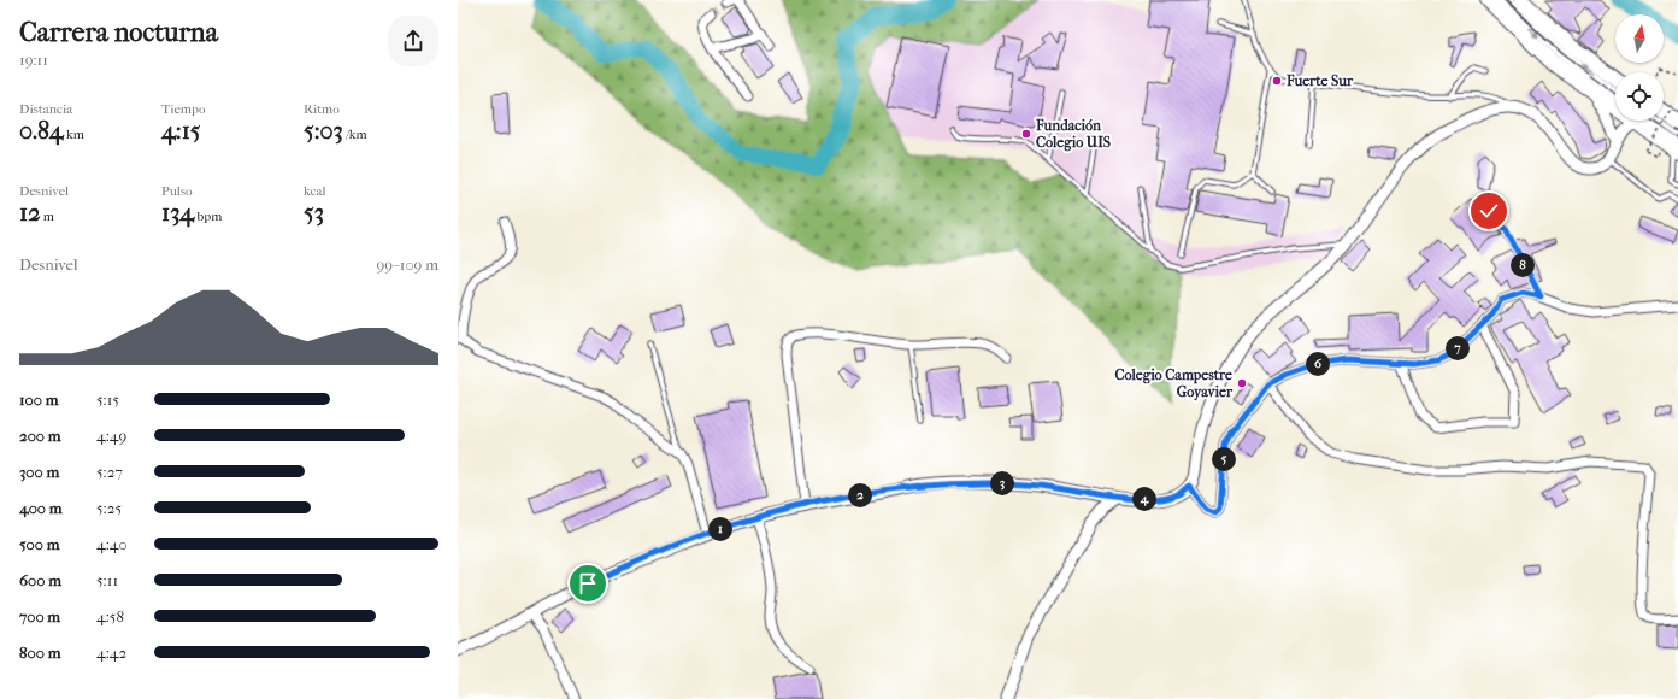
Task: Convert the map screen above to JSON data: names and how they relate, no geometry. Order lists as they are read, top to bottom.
{
  "places": ["Fuerte Sur", "Fundación Colegio UIS", "Colegio Campestre Goyavier"],
  "north": "top",
  "page": {
    "heading": ["Carrera nocturna", "19:11"],
    "stats": [
      ["Distancia", "0.84 km"],
      ["Tiempo", "4:15"],
      ["Ritmo", "5:03 /km"],
      ["Desnivel", "12 m"],
      ["Pulso", "134 bpm"],
      ["kcal", "53"]
    ],
    "chart": ["Desnivel", "99–109 m"],
    "pins": [
      "8",
      "7",
      "6",
      "5",
      "3",
      "2",
      "4",
      "1"
    ],
    "list": [
      {
        "name": "100 m",
        "note": "5:15"
      },
      {
        "name": "200 m",
        "note": "4:49"
      },
      {
        "name": "300 m",
        "note": "5:27"
      },
      {
        "name": "400 m",
        "note": "5:25"
      },
      {
        "name": "500 m",
        "note": "4:40"
      },
      {
        "name": "600 m",
        "note": "5:11"
      },
      {
        "name": "700 m",
        "note": "4:58"
      },
      {
        "name": "800 m",
        "note": "4:42"
      }
    ]
  }
}
